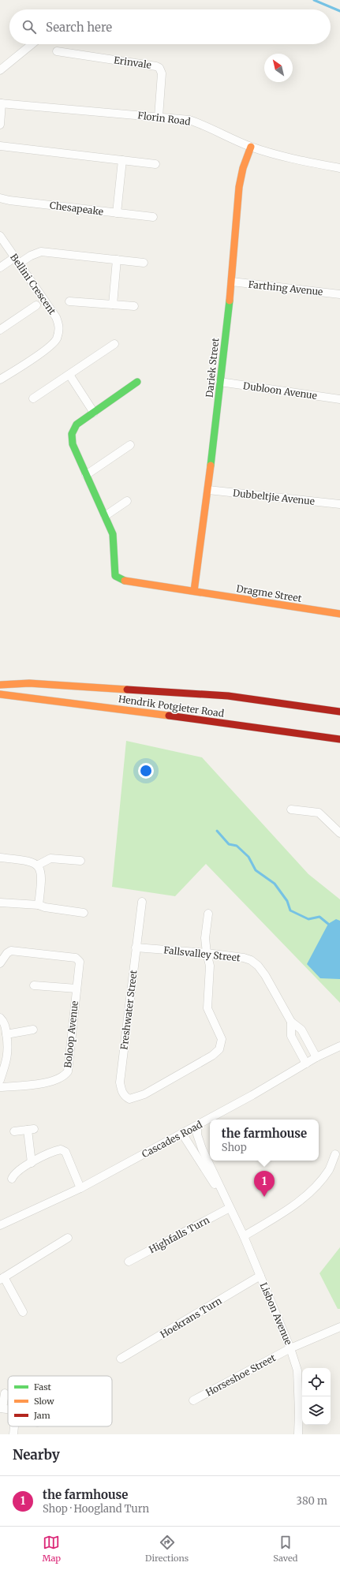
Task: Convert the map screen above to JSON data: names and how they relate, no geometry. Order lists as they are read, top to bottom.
{
  "streets": {
    "street": [
      "Erinvale",
      "Florin Road",
      "Chesapeake",
      "Bellini Crescent",
      "Farthing Avenue",
      "Dariek Street",
      "Dubloon Avenue",
      "Dubbeltjie Avenue",
      "Dragme Street",
      "Hendrik Potgieter Road",
      "Fallsvalley Street",
      "Freshwater Street",
      "Boloop Avenue",
      "Cascades Road",
      "Highfalls Turn",
      "Lisbon Avenue",
      "Hoekrans Turn",
      "Horseshoe Street"
    ]
  },
  "crossings": [
    ["Erinvale", "Florin Road"],
    ["Florin Road", "Dariek Street"],
    ["Farthing Avenue", "Dariek Street"],
    ["Dariek Street", "Dubloon Avenue"],
    ["Dariek Street", "Dubbeltjie Avenue"],
    ["Dariek Street", "Dragme Street"],
    ["Fallsvalley Street", "Freshwater Street"],
    ["Fallsvalley Street", "Cascades Road"],
    ["Cascades Road", "Lisbon Avenue"],
    ["Highfalls Turn", "Lisbon Avenue"],
    ["Lisbon Avenue", "Hoekrans Turn"],
    ["Lisbon Avenue", "Horseshoe Street"]
  ],
  "legend": ["Fast", "Slow", "Jam"],
  "north": "top left",
  "page": {
    "search": "Search here",
    "popup": ["the farmhouse", "Shop"],
    "pins": "1",
    "heading": "Nearby",
    "list": [
      {
        "mark": "1",
        "name": "the farmhouse",
        "note": "Shop · Hoogland Turn",
        "value": "380 m"
      }
    ],
    "nav": ["Map", "Directions", "Saved"]
  }
}
